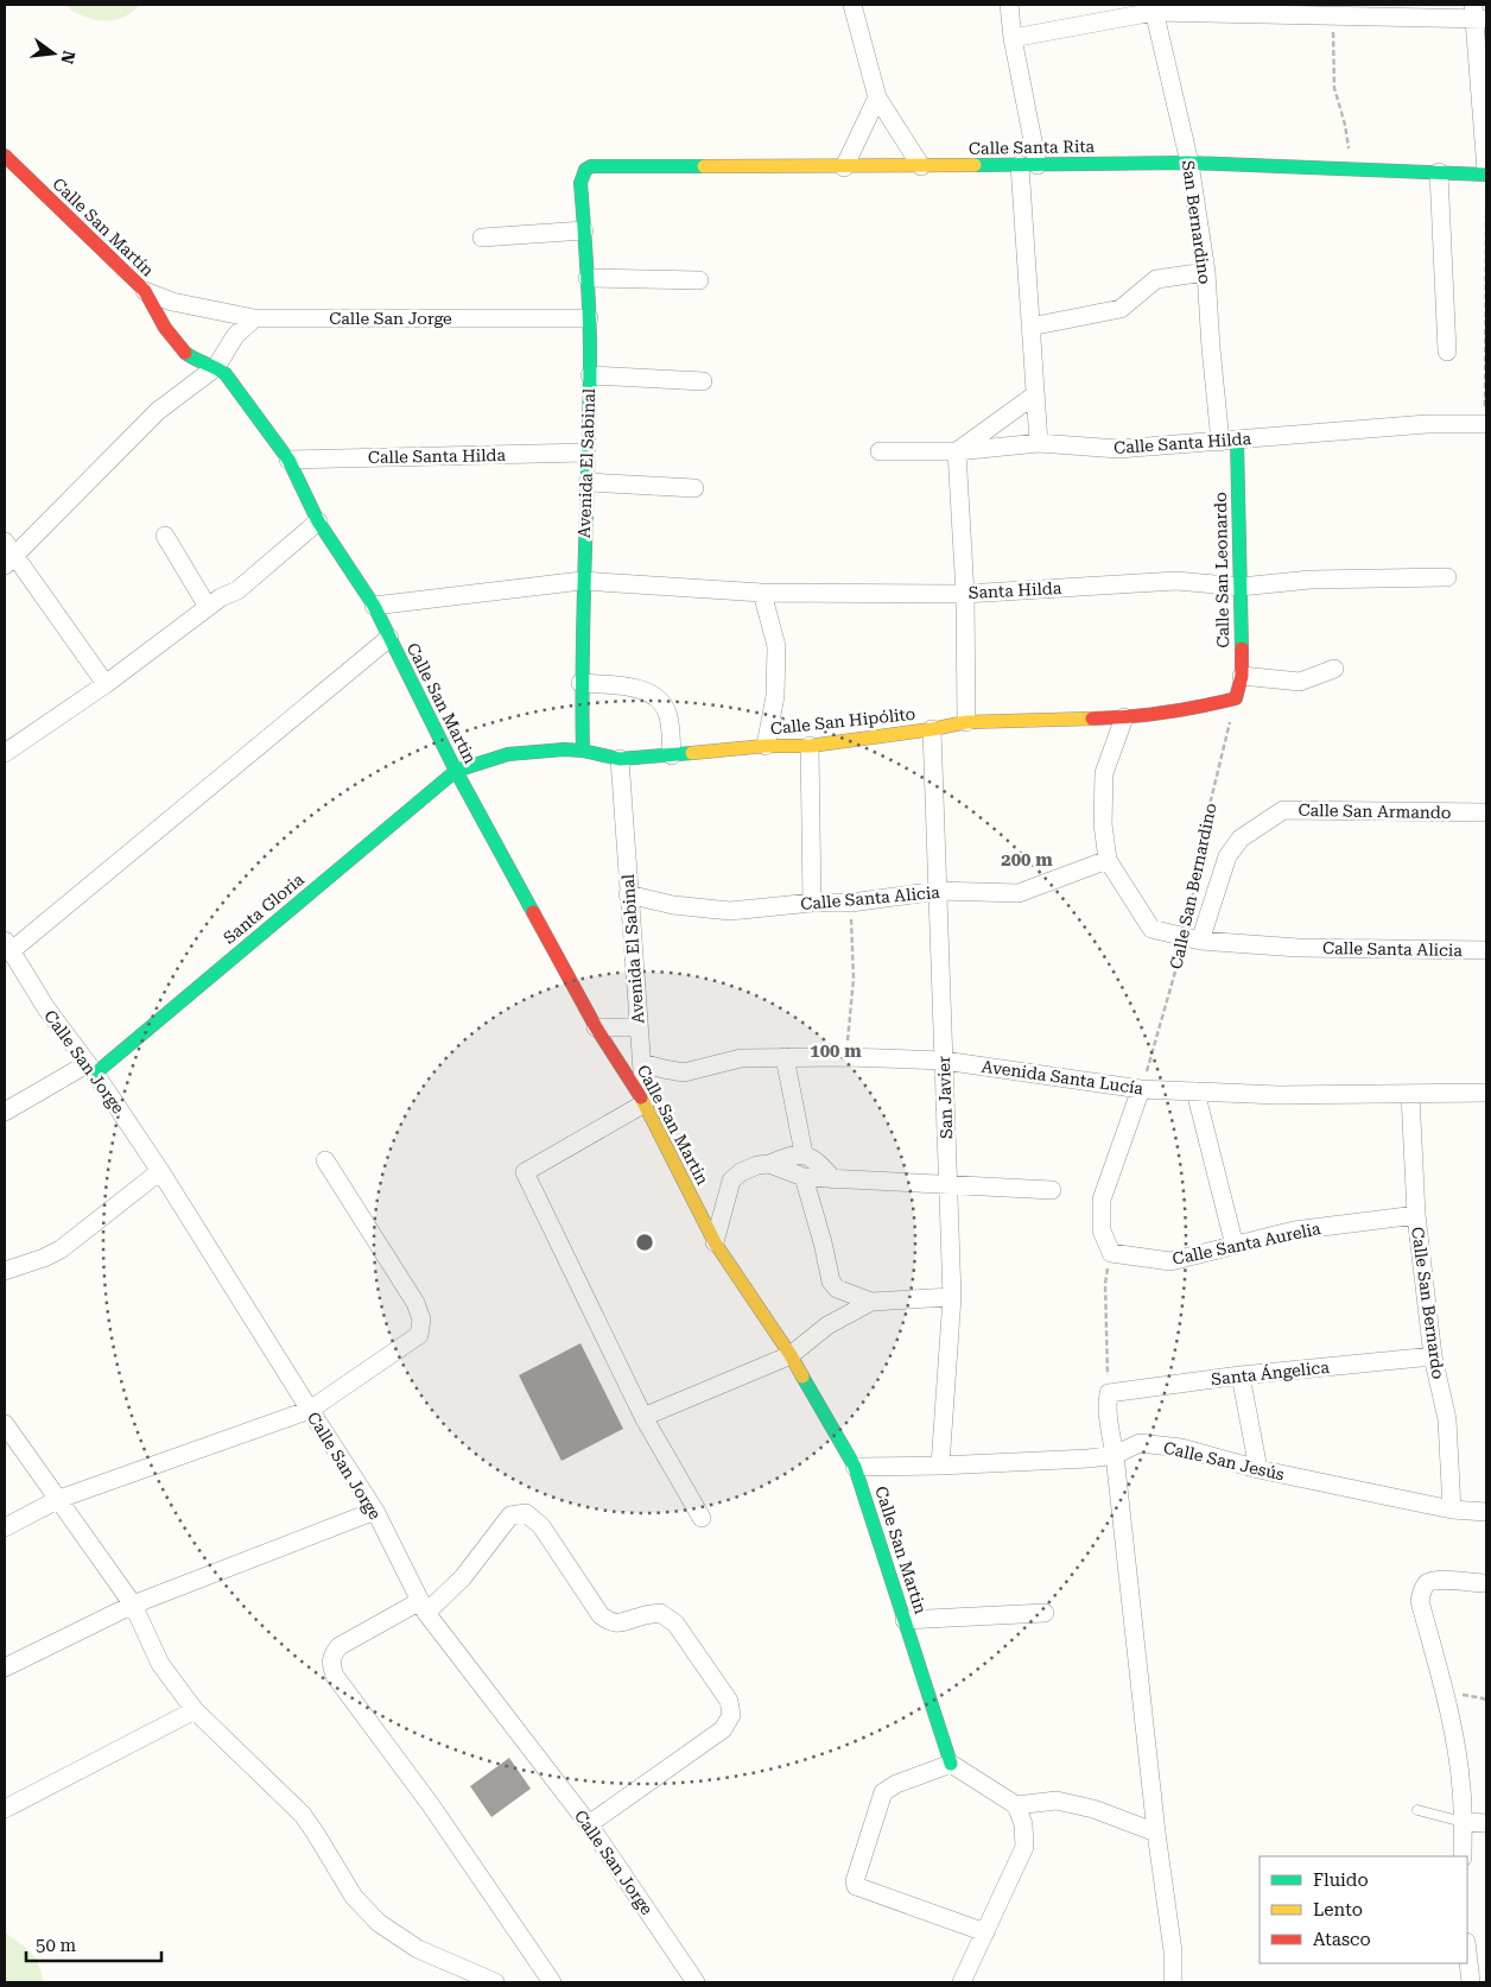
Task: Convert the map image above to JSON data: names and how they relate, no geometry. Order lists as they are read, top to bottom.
{
  "streets": {
    "street": [
      "Calle Santa Rita",
      "San Bernardino",
      "Calle San Martín",
      "Calle San Jorge",
      "Calle Santa Hilda",
      "Avenida El Sabinal",
      "Calle San Leonardo",
      "Santa Hilda",
      "Calle San Martin",
      "Calle San Hipólito",
      "Calle San Armando",
      "Calle Santa Alicia",
      "Santa Gloria",
      "Avenida Santa Lucía",
      "San Javier",
      "Calle Santa Aurelia",
      "Calle San Bernardo",
      "Santa Ángelica",
      "Calle San Jesús"
    ],
    "path": ["Calle San Bernardino"]
  },
  "crossings": [
    ["Calle Santa Rita", "San Bernardino"],
    ["Calle Santa Rita", "Avenida El Sabinal"],
    ["San Bernardino", "Calle Santa Hilda"],
    ["San Bernardino", "Calle San Leonardo"],
    ["Calle San Martín", "Calle San Jorge"],
    ["Calle San Martín", "Calle Santa Hilda"],
    ["Calle San Martín", "Calle San Martin"],
    ["Calle San Jorge", "Avenida El Sabinal"],
    ["Calle San Jorge", "Santa Gloria"],
    ["Calle Santa Hilda", "Avenida El Sabinal"],
    ["Calle Santa Hilda", "Calle San Leonardo"],
    ["Avenida El Sabinal", "Santa Hilda"],
    ["Avenida El Sabinal", "Calle San Martin"],
    ["Avenida El Sabinal", "Calle San Hipólito"],
    ["Avenida El Sabinal", "Calle Santa Alicia"],
    ["Avenida El Sabinal", "Avenida Santa Lucía"],
    ["Calle San Leonardo", "Santa Hilda"],
    ["Calle San Leonardo", "Calle San Hipólito"],
    ["Calle San Leonardo", "Calle San Bernardino"],
    ["Santa Hilda", "Calle San Martin"],
    ["Calle San Martin", "Calle San Hipólito"],
    ["Calle San Martin", "Santa Gloria"],
    ["Calle San Martin", "Calle San Jesús"],
    ["Calle San Hipólito", "Calle San Bernardino"],
    ["Calle San Hipólito", "Santa Gloria"],
    ["Calle San Hipólito", "San Javier"],
    ["Calle San Armando", "Calle San Bernardino"],
    ["Calle San Armando", "Calle Santa Alicia"],
    ["Calle San Bernardino", "Calle Santa Alicia"],
    ["Calle San Bernardino", "Avenida Santa Lucía"],
    ["Calle Santa Alicia", "San Javier"],
    ["Avenida Santa Lucía", "San Javier"],
    ["Avenida Santa Lucía", "Calle San Bernardo"],
    ["San Javier", "Calle San Jesús"],
    ["Calle Santa Aurelia", "Calle San Bernardo"],
    ["Calle San Bernardo", "Santa Ángelica"],
    ["Calle San Bernardo", "Calle San Jesús"]
  ],
  "legend": ["Fluido", "Lento", "Atasco"],
  "scale_bar": "50 m",
  "north": "right",
  "rings": ["200 m", "100 m"]
}
